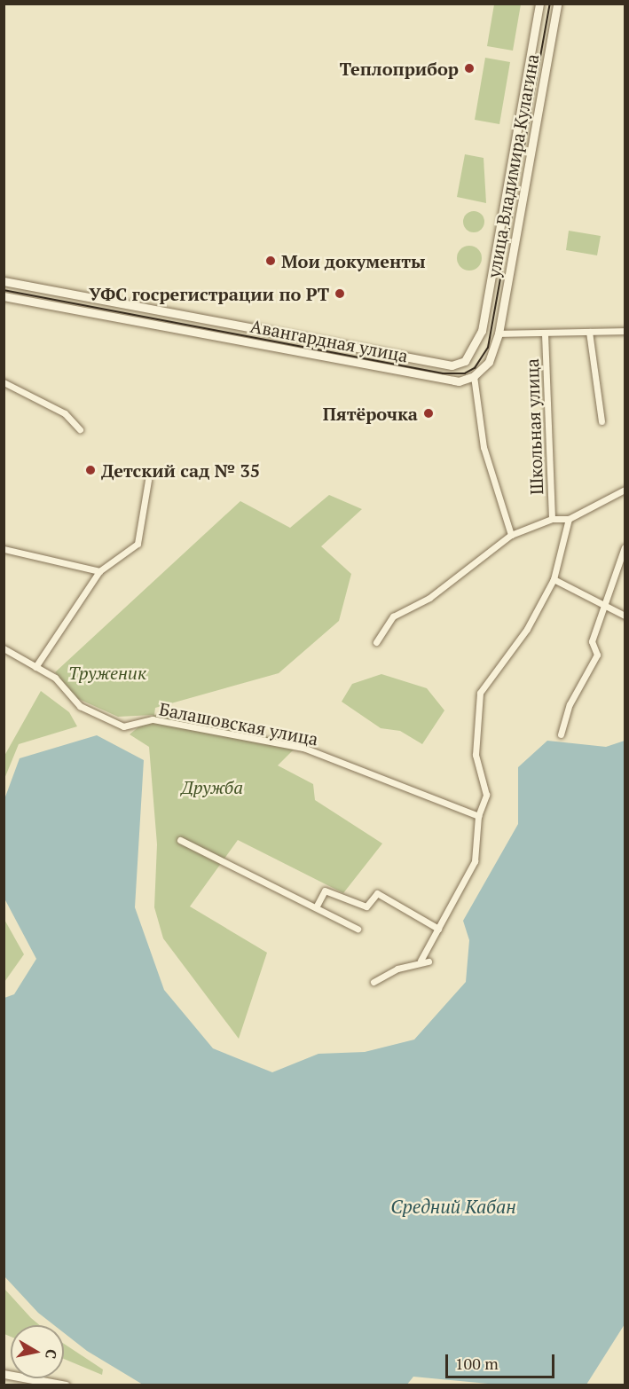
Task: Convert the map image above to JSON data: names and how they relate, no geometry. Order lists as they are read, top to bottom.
{
  "streets": {
    "main road": ["улица Владимира Кулагина", "Авангардная улица"],
    "street": ["Школьная улица", "Балашовская улица"]
  },
  "crossings": [
    ["улица Владимира Кулагина", "Авангардная улица"]
  ],
  "water": ["Средний Кабан"],
  "parks": ["Труженик", "Дружба"],
  "places": [
    "Теплоприбор",
    "Мои документы",
    "УФС госрегистрации по РТ",
    "Пятёрочка",
    "Детский сад № 35"
  ],
  "scale_bar": "100 m",
  "north": "right"
}
